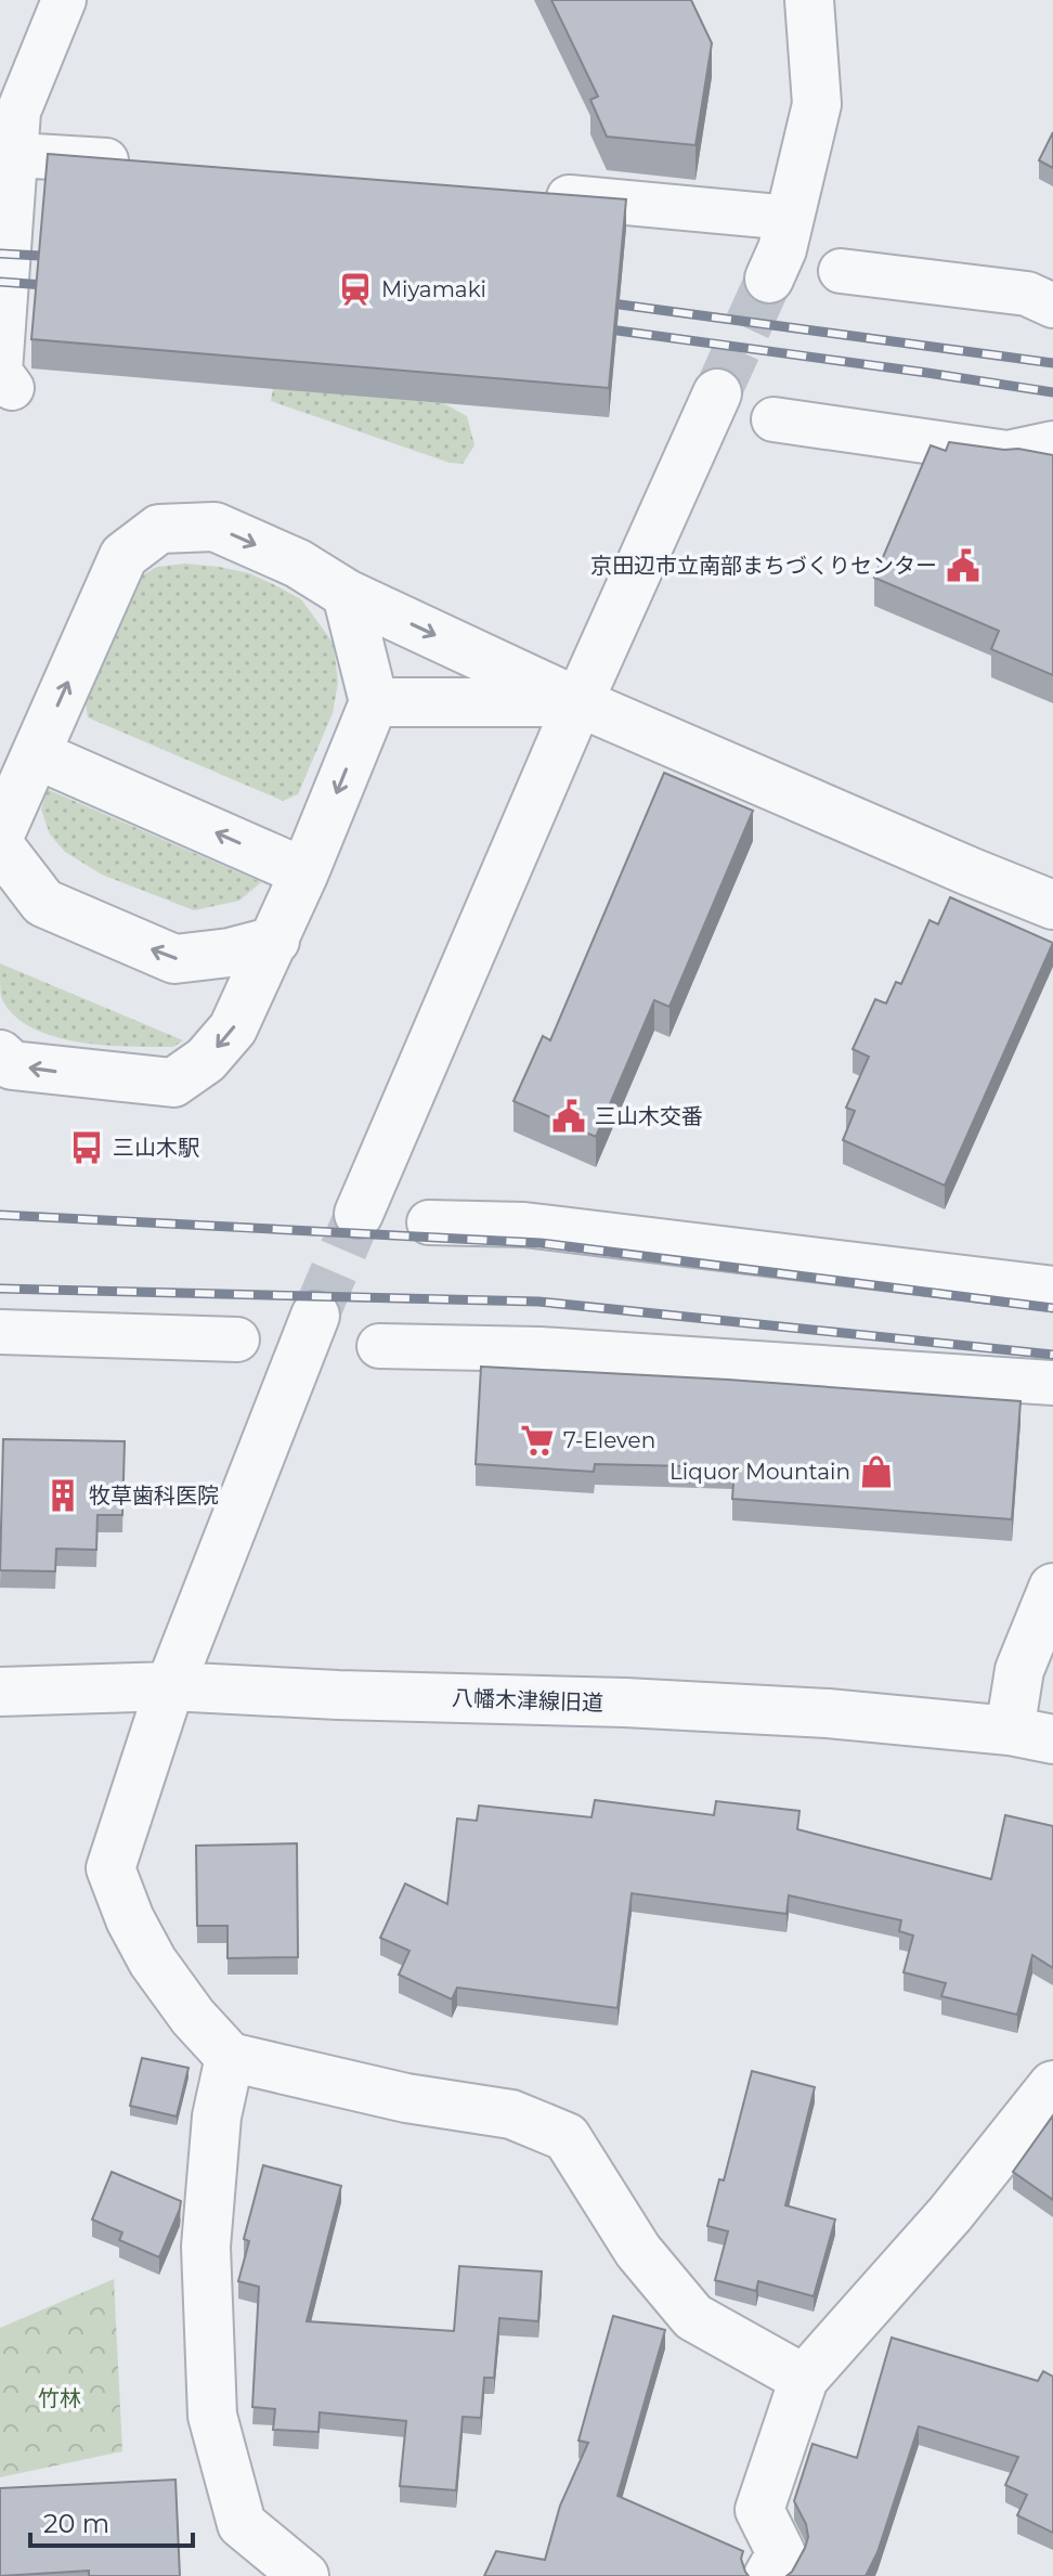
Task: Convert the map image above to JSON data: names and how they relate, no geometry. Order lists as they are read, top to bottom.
{
  "streets": {
    "street": ["八幡木津線旧道"]
  },
  "parks": ["竹林"],
  "places": {
    "station": ["Miyamaki"],
    "public building": ["京田辺市立南部まちづくりセンター", "三山木交番"],
    "bus stop": ["三山木駅"],
    "supermarket": ["7-Eleven"],
    "shop": ["Liquor Mountain"],
    "building": ["牧草歯科医院"]
  },
  "scale_bar": "20 m"
}
